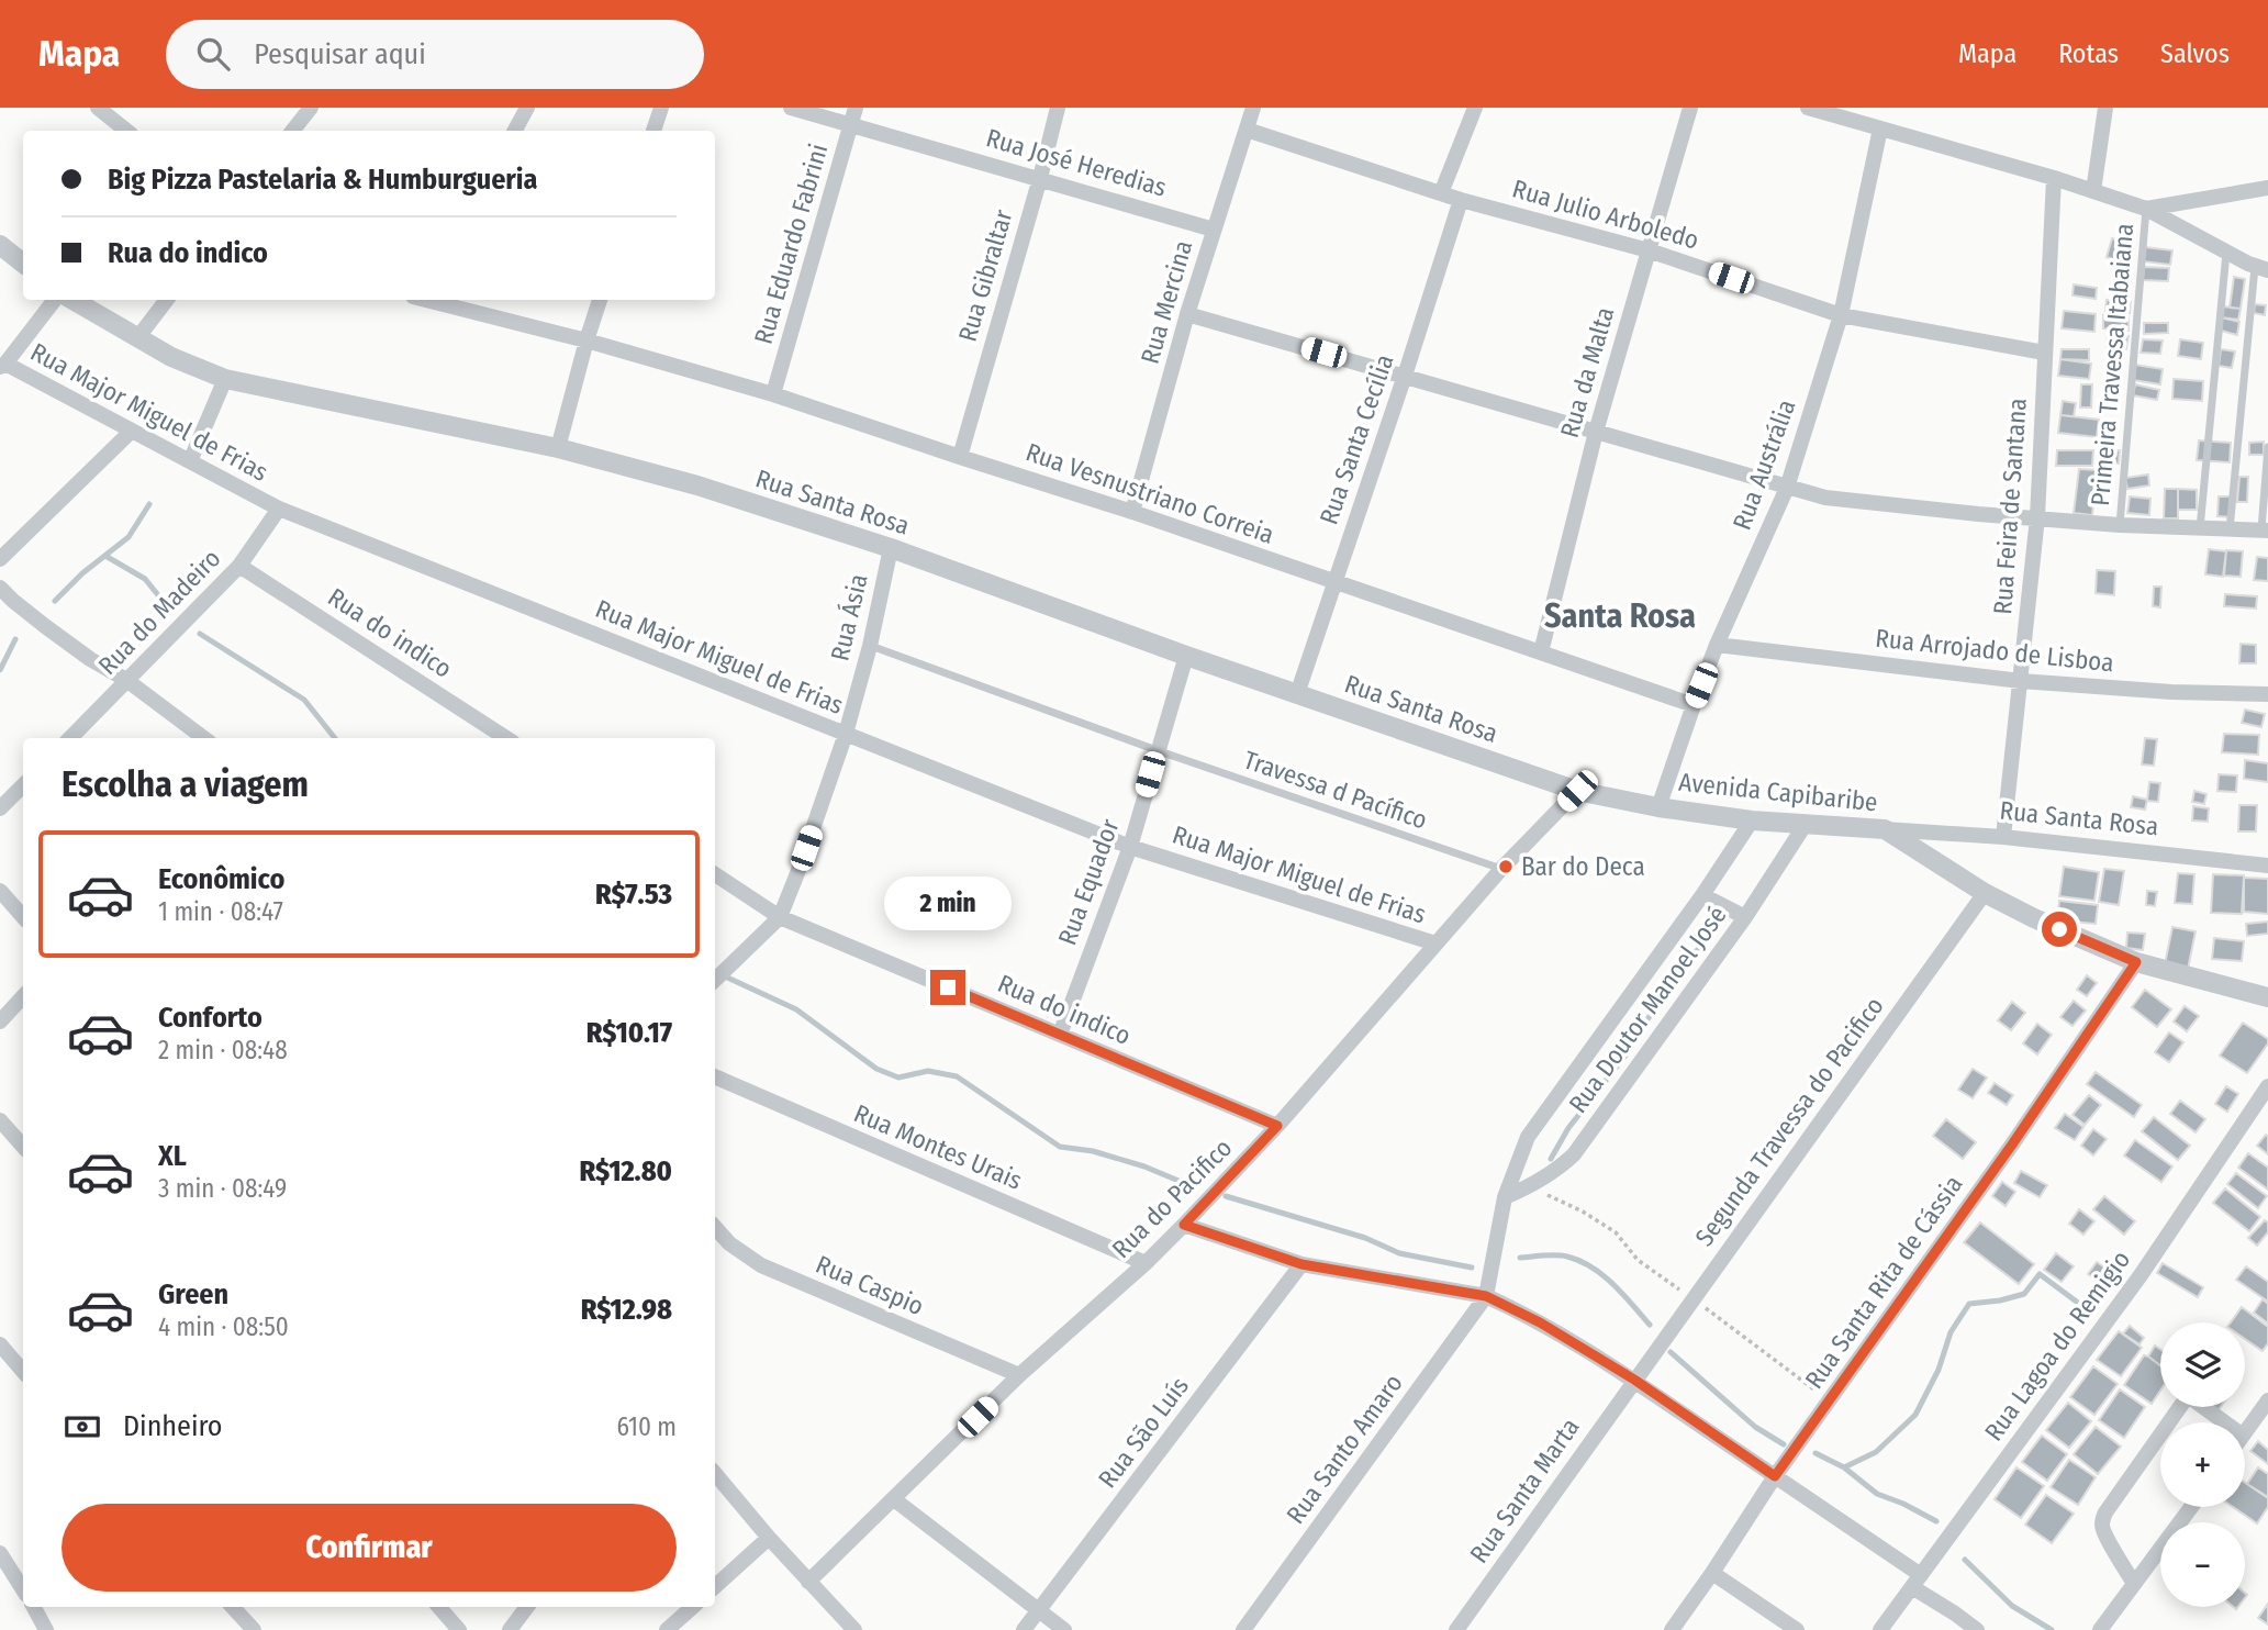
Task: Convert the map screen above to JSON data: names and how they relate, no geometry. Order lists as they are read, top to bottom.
{
  "streets": {
    "street": [
      "Rua José Heredias",
      "Rua Julio Arboledo",
      "Rua Eduardo Fabrini",
      "Rua Gibraltar",
      "Rua Mercina",
      "Rua da Malta",
      "Rua Major Miguel de Frias",
      "Rua Santa Cecília",
      "Rua Austrália",
      "Rua Vesnustriano Correia",
      "Rua Santa Rosa",
      "Rua Feira de Santana",
      "Rua do Madeiro",
      "Rua Ásia",
      "Rua do indico",
      "Rua Arrojado de Lisboa",
      "Avenida Capibaribe",
      "Rua Equador",
      "Rua Doutor Manoel José",
      "Segunda Travessa do Pacifico",
      "Rua Montes Urais",
      "Rua do Pacifico",
      "Rua Santa Rita de Cássia",
      "Rua Caspio",
      "Rua Lagoa do Remigio",
      "Rua São Luís",
      "Rua Santo Amaro",
      "Rua Santa Marta"
    ],
    "lane": ["Primeira Travessa Itabaiana", "Travessa d Pacífico"]
  },
  "crossings": [
    ["Rua José Heredias", "Rua Eduardo Fabrini"],
    ["Rua José Heredias", "Rua Gibraltar"],
    ["Rua José Heredias", "Rua Mercina"],
    ["Rua Julio Arboledo", "Rua Mercina"],
    ["Rua Julio Arboledo", "Rua da Malta"],
    ["Rua Julio Arboledo", "Rua Santa Cecília"],
    ["Rua Julio Arboledo", "Rua Austrália"],
    ["Rua Julio Arboledo", "Rua Feira de Santana"],
    ["Rua Eduardo Fabrini", "Rua Vesnustriano Correia"],
    ["Rua Gibraltar", "Rua Vesnustriano Correia"],
    ["Rua Mercina", "Rua Vesnustriano Correia"],
    ["Rua da Malta", "Rua Vesnustriano Correia"],
    ["Rua Major Miguel de Frias", "Rua do Madeiro"],
    ["Rua Major Miguel de Frias", "Rua Ásia"],
    ["Rua Major Miguel de Frias", "Rua Equador"],
    ["Rua Major Miguel de Frias", "Rua do Pacifico"],
    ["Rua Santa Cecília", "Rua Vesnustriano Correia"],
    ["Rua Santa Cecília", "Rua Santa Rosa"],
    ["Rua Austrália", "Rua Vesnustriano Correia"],
    ["Rua Austrália", "Rua Santa Rosa"],
    ["Rua Austrália", "Rua Arrojado de Lisboa"],
    ["Rua Austrália", "Avenida Capibaribe"],
    ["Rua Santa Rosa", "Rua Feira de Santana"],
    ["Rua Santa Rosa", "Rua Ásia"],
    ["Rua Santa Rosa", "Avenida Capibaribe"],
    ["Rua Santa Rosa", "Rua Equador"],
    ["Rua Santa Rosa", "Rua do Pacifico"],
    ["Rua Feira de Santana", "Rua Arrojado de Lisboa"],
    ["Rua do Madeiro", "Rua do indico"],
    ["Rua Ásia", "Rua do indico"],
    ["Rua Ásia", "Travessa d Pacífico"],
    ["Rua do indico", "Rua Equador"],
    ["Rua do indico", "Rua do Pacifico"],
    ["Travessa d Pacífico", "Rua Equador"],
    ["Travessa d Pacífico", "Rua do Pacifico"],
    ["Avenida Capibaribe", "Rua Doutor Manoel José"],
    ["Avenida Capibaribe", "Segunda Travessa do Pacifico"],
    ["Avenida Capibaribe", "Rua Santa Rita de Cássia"],
    ["Rua Doutor Manoel José", "Rua Santo Amaro"],
    ["Segunda Travessa do Pacifico", "Rua Santa Marta"],
    ["Rua Montes Urais", "Rua do Pacifico"],
    ["Rua do Pacifico", "Rua Caspio"]
  ],
  "districts": ["Santa Rosa"],
  "places": ["Bar do Deca"],
  "page": {
    "header": "Mapa",
    "search": "Pesquisar aqui",
    "nav": ["Mapa", "Rotas", "Salvos"],
    "banner": ["Big Pizza Pastelaria & Humburgueria", "Rua do indico"],
    "heading": "Escolha a viagem",
    "list": [
      {
        "name": "Econômico",
        "note": "1 min · 08:47",
        "value": "R$7.53"
      },
      {
        "name": "Conforto",
        "note": "2 min · 08:48",
        "value": "R$10.17"
      },
      {
        "name": "XL",
        "note": "3 min · 08:49",
        "value": "R$12.80"
      },
      {
        "name": "Green",
        "note": "4 min · 08:50",
        "value": "R$12.98"
      }
    ],
    "bubble": "2 min",
    "map_buttons": ["+", "−"],
    "pay": ["Dinheiro", "610 m"],
    "buttons": "Confirmar"
  }
}
